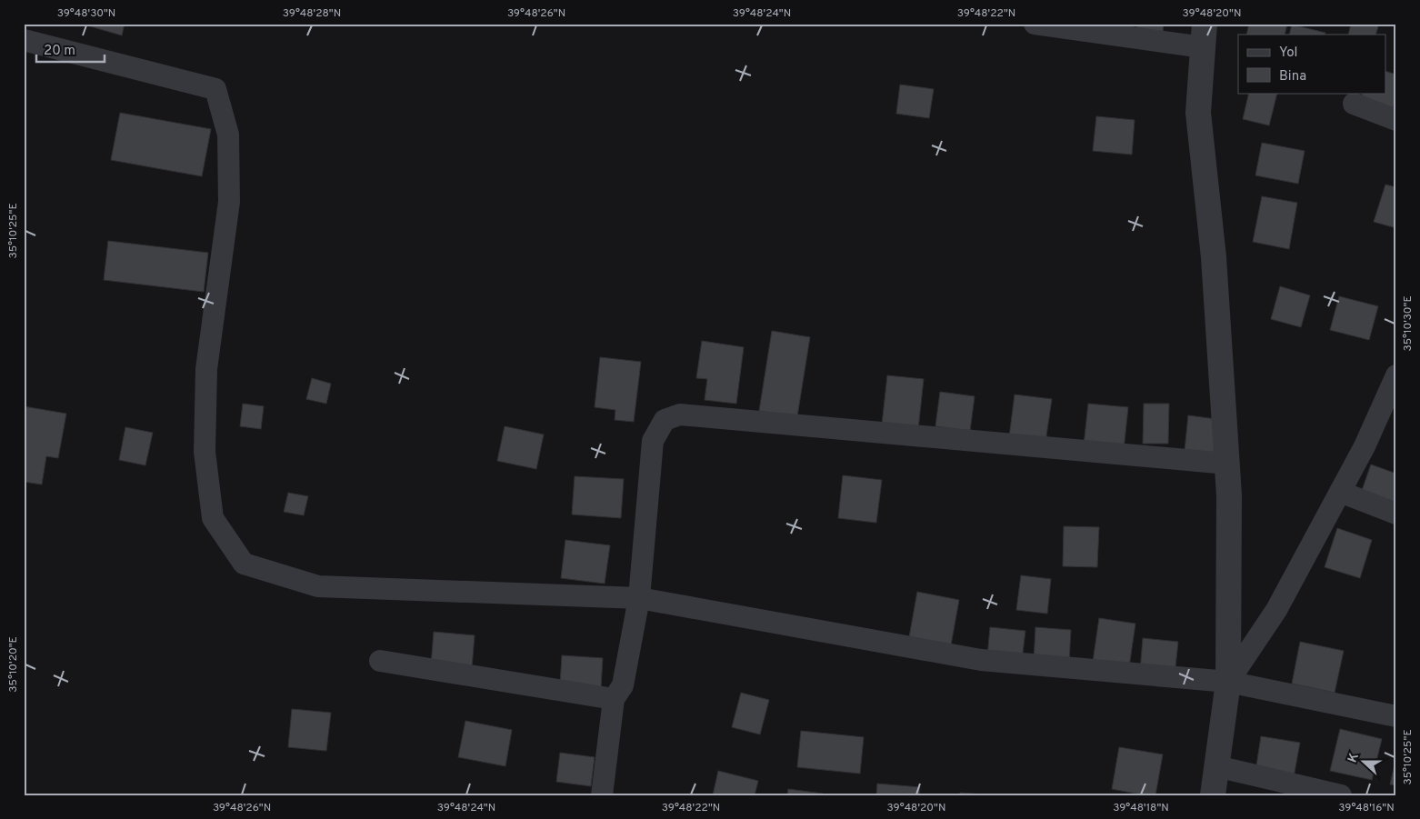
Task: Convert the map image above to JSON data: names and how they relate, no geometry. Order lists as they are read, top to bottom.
{
  "legend": ["Yol", "Bina"],
  "scale_bar": "20 m",
  "north": "left",
  "coordinates": [
    "39°48'30\"N",
    "39°48'28\"N",
    "39°48'26\"N",
    "39°48'24\"N",
    "39°48'22\"N",
    "39°48'20\"N",
    "35°10'25\"E",
    "35°10'30\"E",
    "35°10'20\"E",
    "39°48'18\"N",
    "39°48'16\"N"
  ]
}
